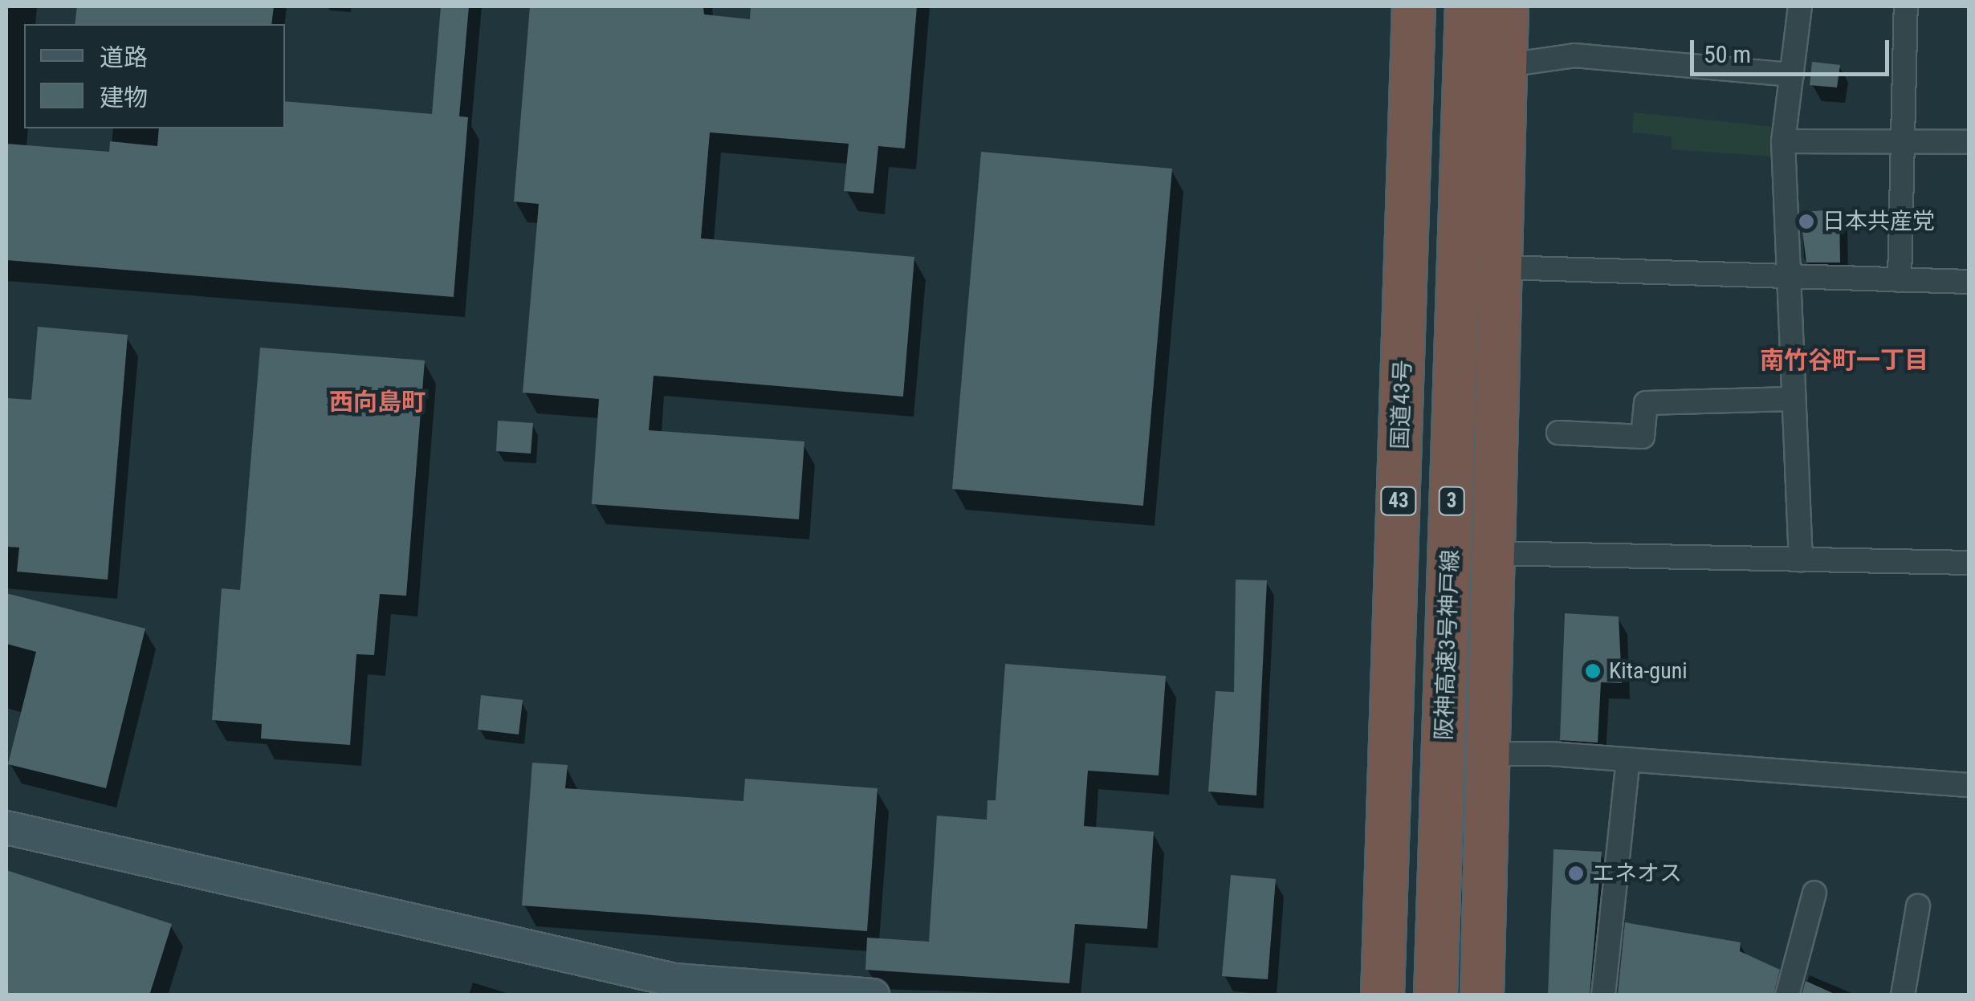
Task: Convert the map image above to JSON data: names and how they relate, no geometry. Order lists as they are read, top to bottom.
{
  "streets": {
    "highway": ["3", "阪神高速3号神戸線"]
  },
  "districts": ["南竹谷町一丁目", "西向島町"],
  "places": ["日本共産党", "Kita-guni", "エネオス"],
  "legend": ["道路", "建物"],
  "scale_bar": "50 m"
}
